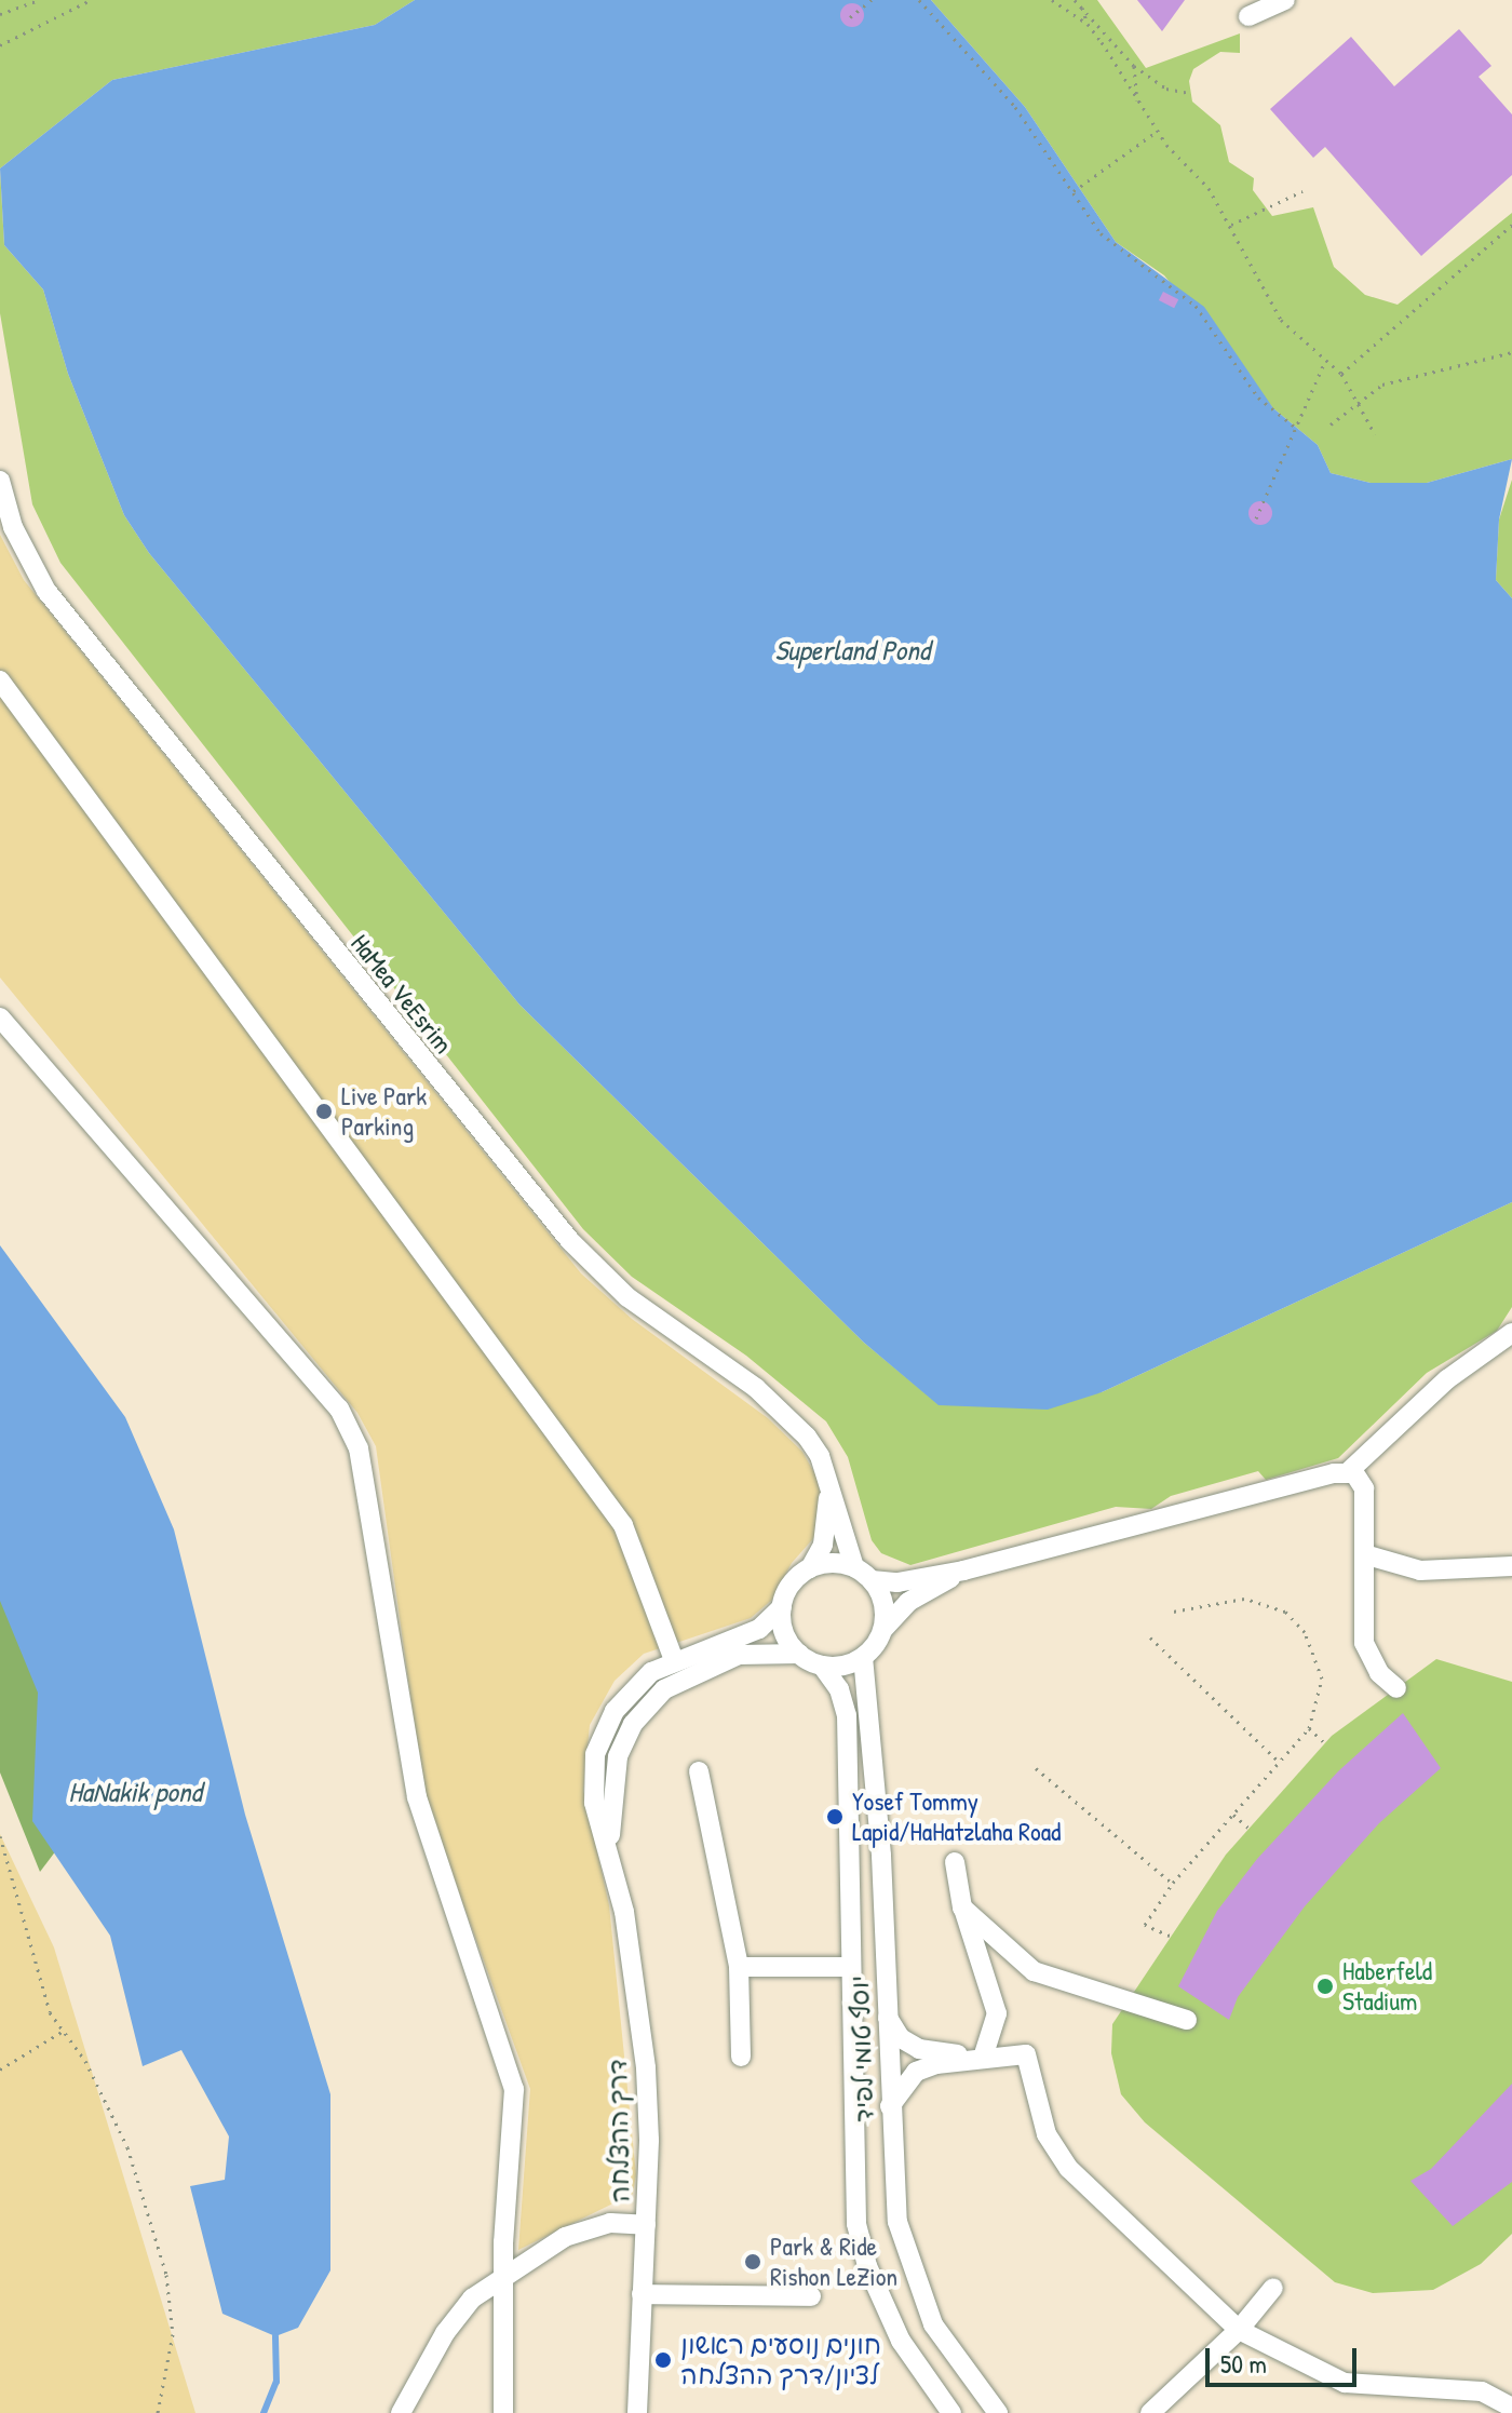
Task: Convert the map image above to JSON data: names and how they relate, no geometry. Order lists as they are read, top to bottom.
{
  "streets": {
    "street": ["HaMea VeEsrim", "יוסף טומי לפיד", "דרך ההצלחה"]
  },
  "crossings": [
    ["HaMea VeEsrim", "יוסף טומי לפיד"],
    ["HaMea VeEsrim", "דרך ההצלחה"],
    ["יוסף טומי לפיד", "דרך ההצלחה"]
  ],
  "water": ["Superland Pond", "HaNakik pond"],
  "places": [
    "Live Park Parking",
    "Yosef Tommy Lapid/HaHatzlaha Road",
    "Haberfeld Stadium",
    "Park & Ride Rishon LeZion",
    "חונים נוסעים ראשון לציון/דרך ההצלחה"
  ],
  "scale_bar": "50 m"
}
